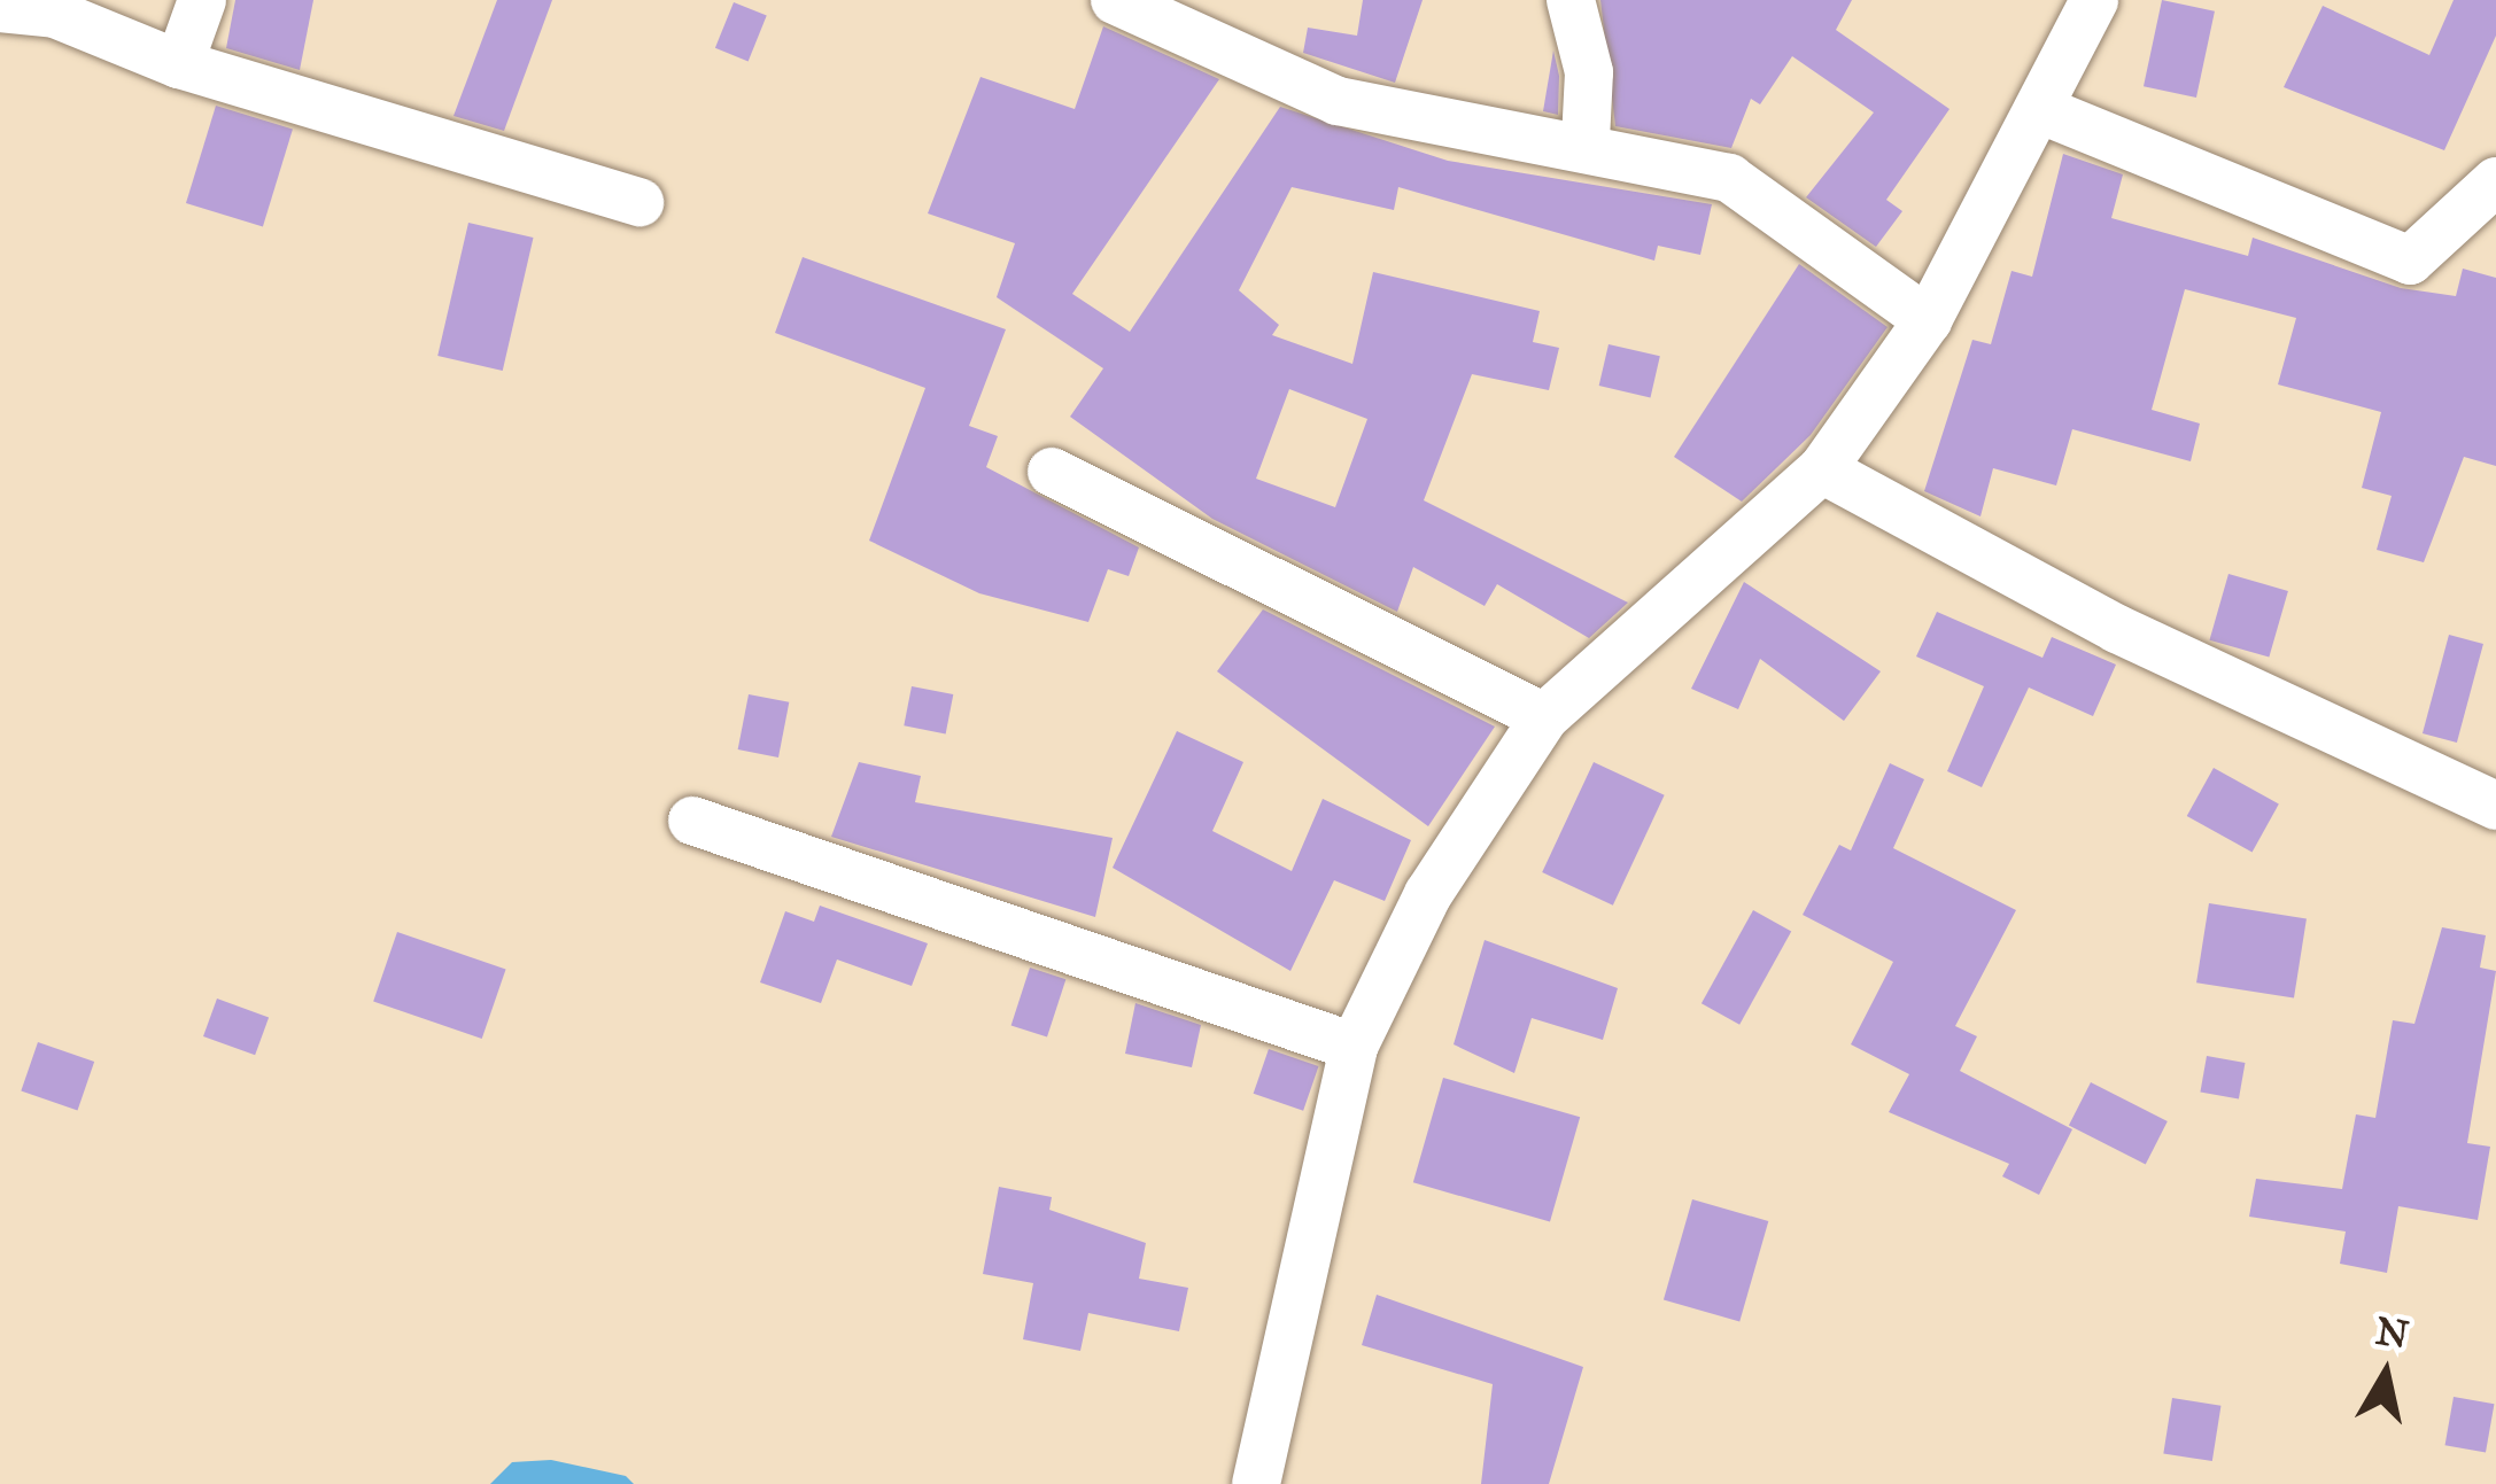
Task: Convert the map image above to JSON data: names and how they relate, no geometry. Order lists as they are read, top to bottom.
{
  "north": "top"
}
